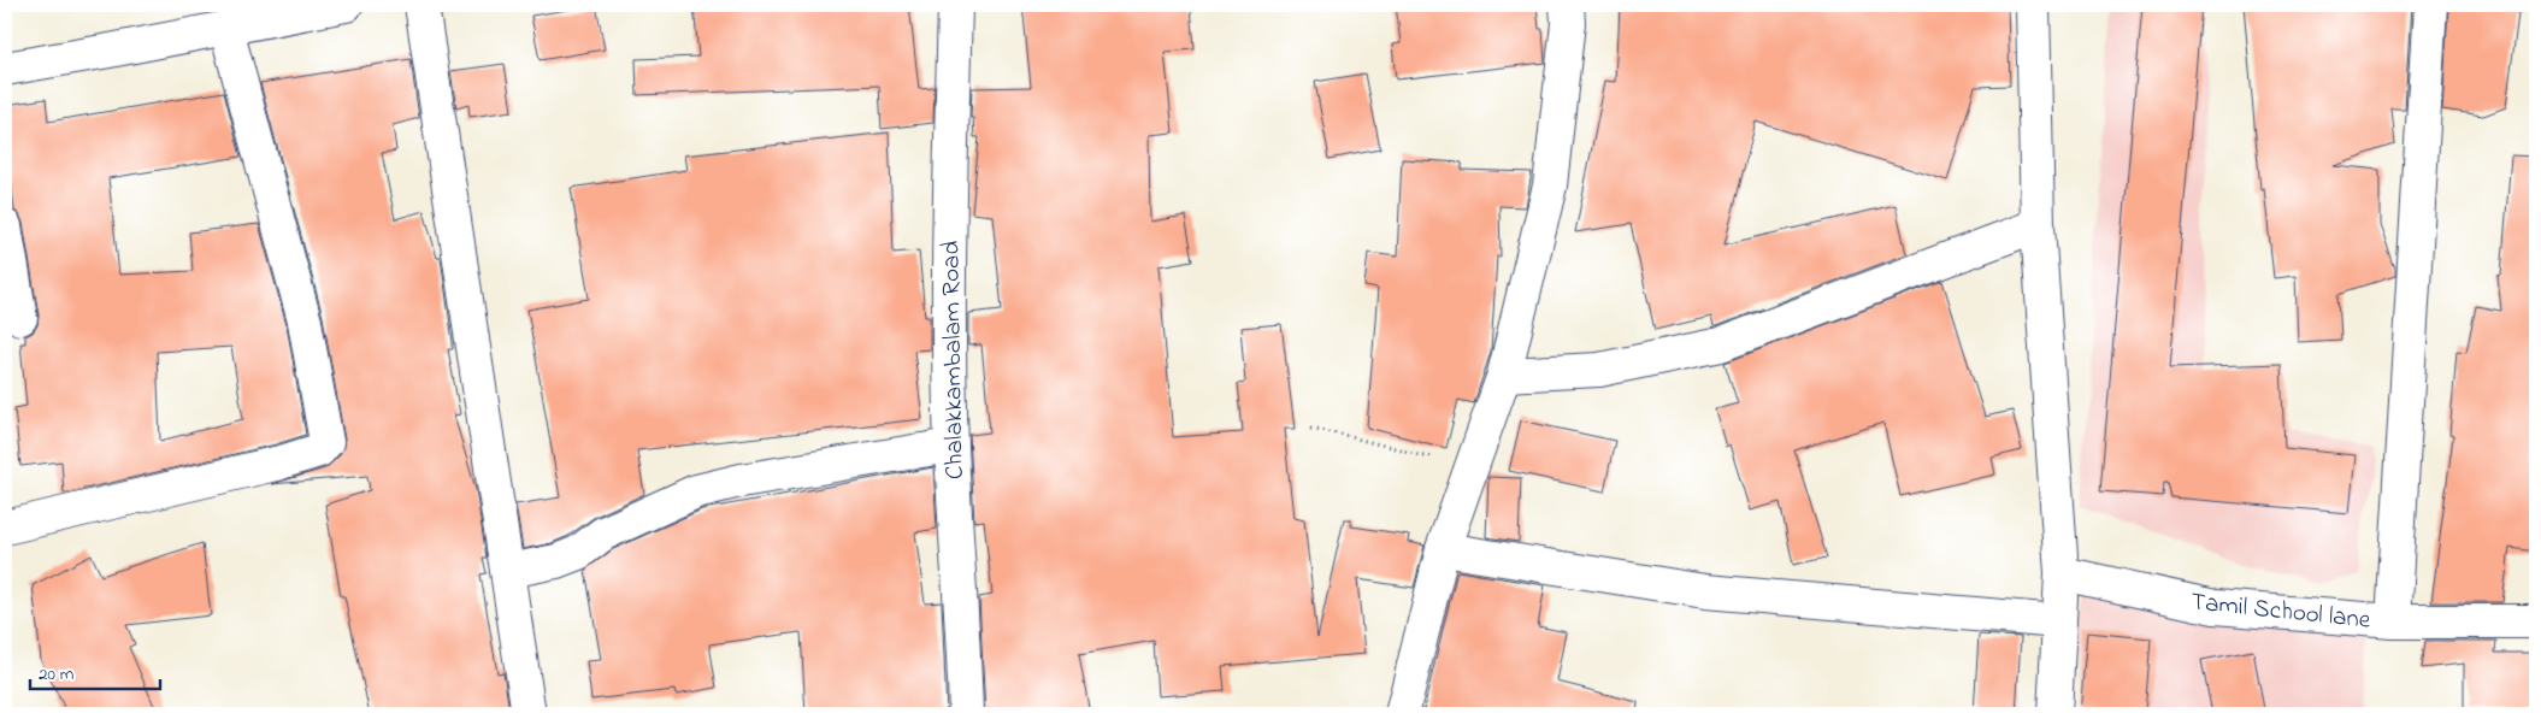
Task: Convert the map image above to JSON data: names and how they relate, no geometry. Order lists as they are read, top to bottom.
{
  "streets": {
    "street": ["Chalakkambalam Road", "Tamil School lane"]
  },
  "scale_bar": "20 m"
}
